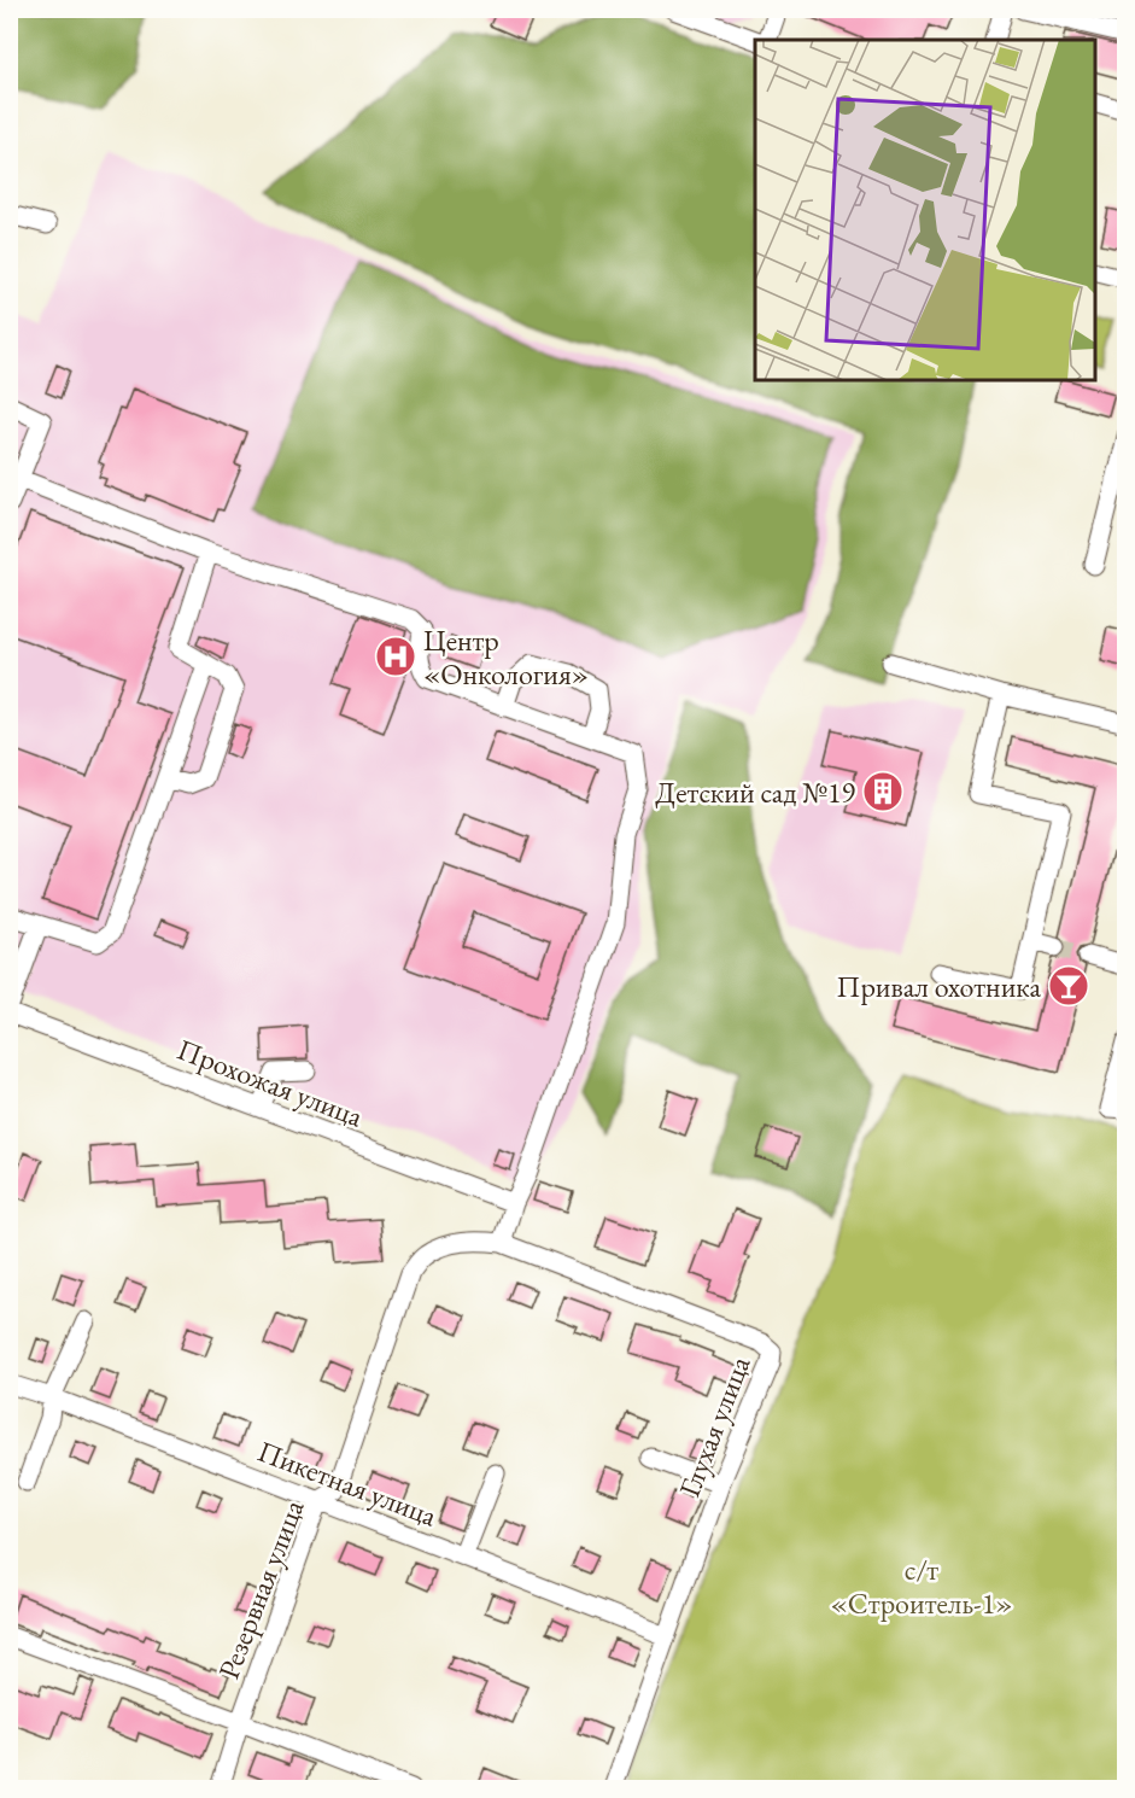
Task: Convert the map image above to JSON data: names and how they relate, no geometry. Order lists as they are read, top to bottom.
{
  "streets": {
    "street": [
      "Прохожая улица",
      "Глухая улица",
      "Пикетная улица",
      "Резервная улица"
    ]
  },
  "crossings": [
    ["Глухая улица", "Пикетная улица"],
    ["Глухая улица", "Резервная улица"],
    ["Пикетная улица", "Резервная улица"]
  ],
  "parks": ["с/т «Строитель-1»"],
  "places": {
    "hospital": ["Центр «Онкология»"],
    "building": ["Детский сад №19"],
    "bar": ["Привал охотника"]
  }
}
